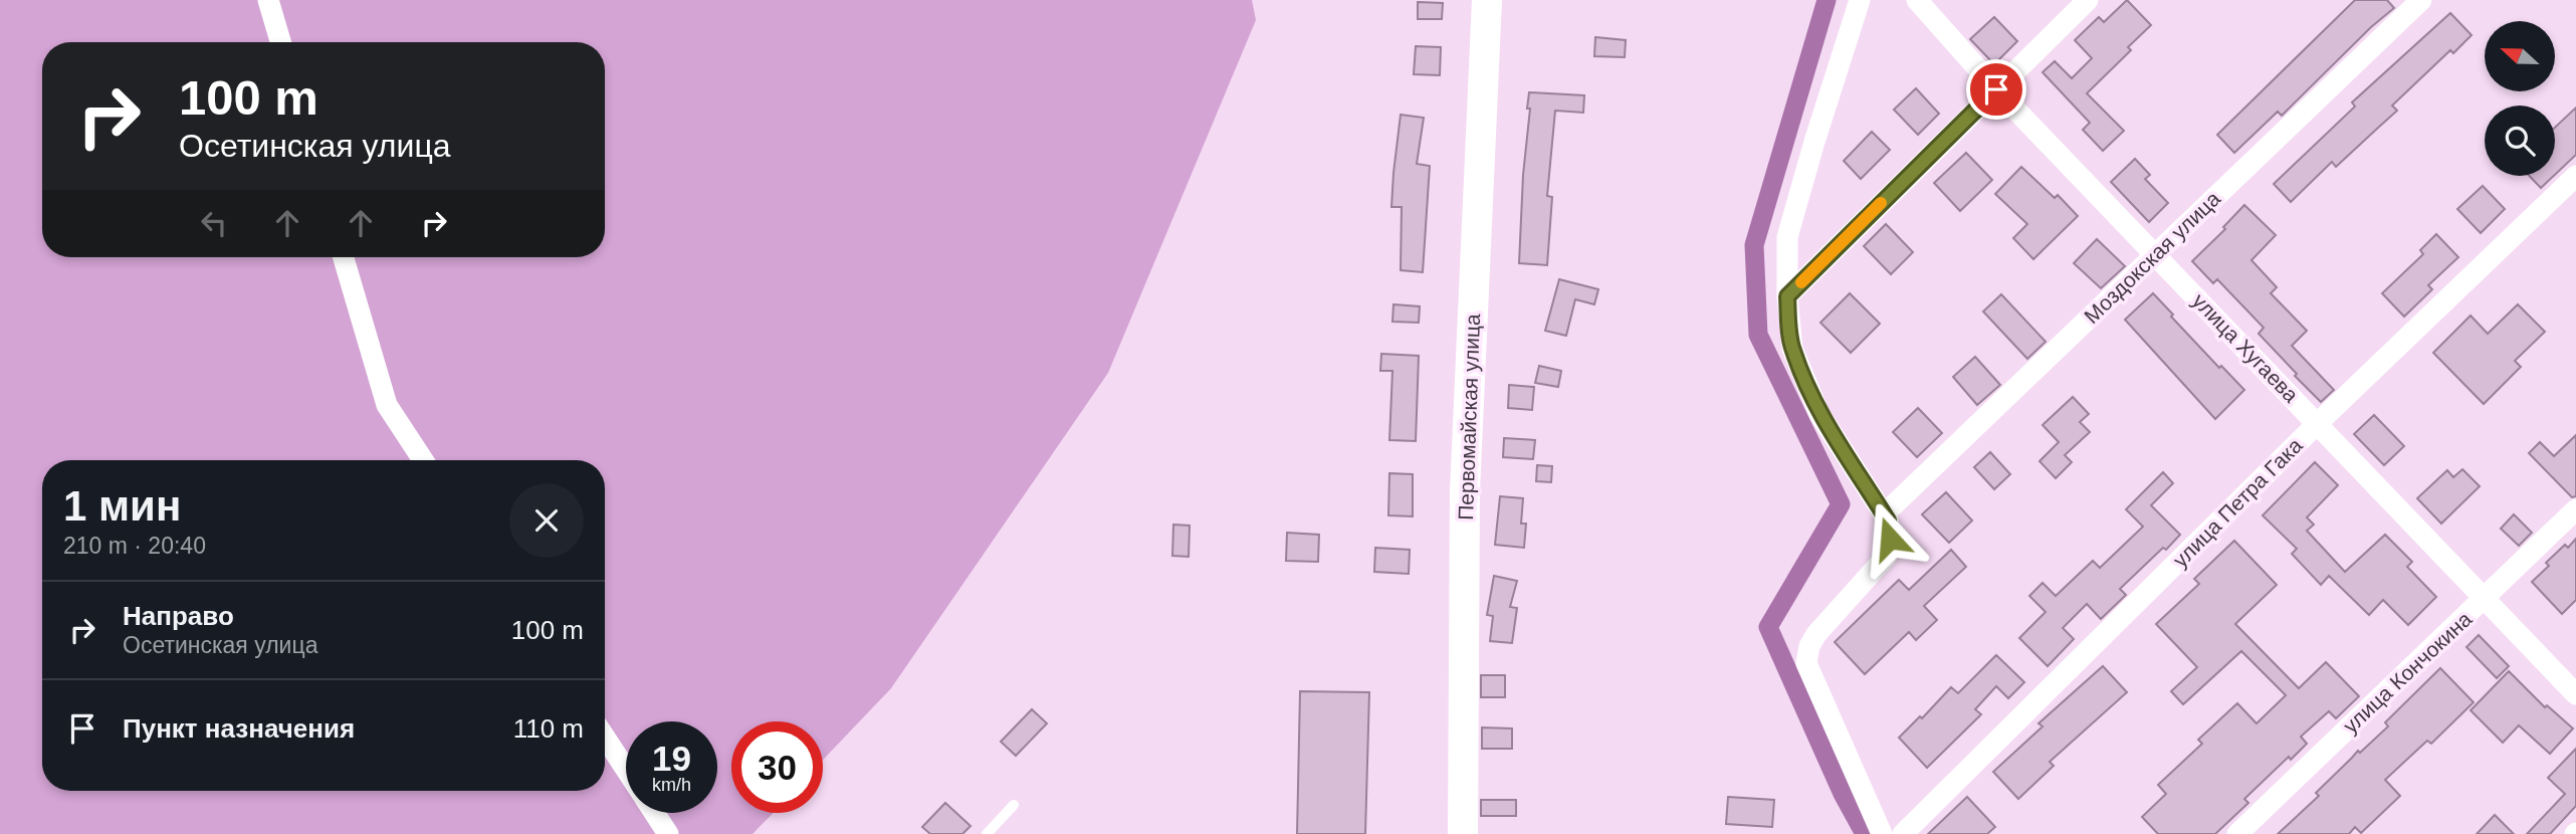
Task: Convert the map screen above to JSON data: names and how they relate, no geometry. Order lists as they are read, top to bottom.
{
  "streets": {
    "main road": ["Первомайская улица"],
    "street": [
      "Моздокская улица",
      "улица Хугаева",
      "улица Петра Гака",
      "улица Кончокина"
    ]
  },
  "crossings": [
    ["Моздокская улица", "улица Хугаева"],
    ["улица Хугаева", "улица Петра Гака"],
    ["улица Хугаева", "улица Кончокина"]
  ],
  "north": "left",
  "page": {
    "turn": ["100 m", "Осетинская улица"],
    "heading": ["1 мин", "210 m · 20:40"],
    "list": [
      {
        "name": "Направо",
        "note": "Осетинская улица",
        "value": "100 m"
      },
      {
        "name": "Пункт назначения",
        "value": "110 m"
      }
    ],
    "speed": "19 km/h",
    "limit": "30"
  }
}
